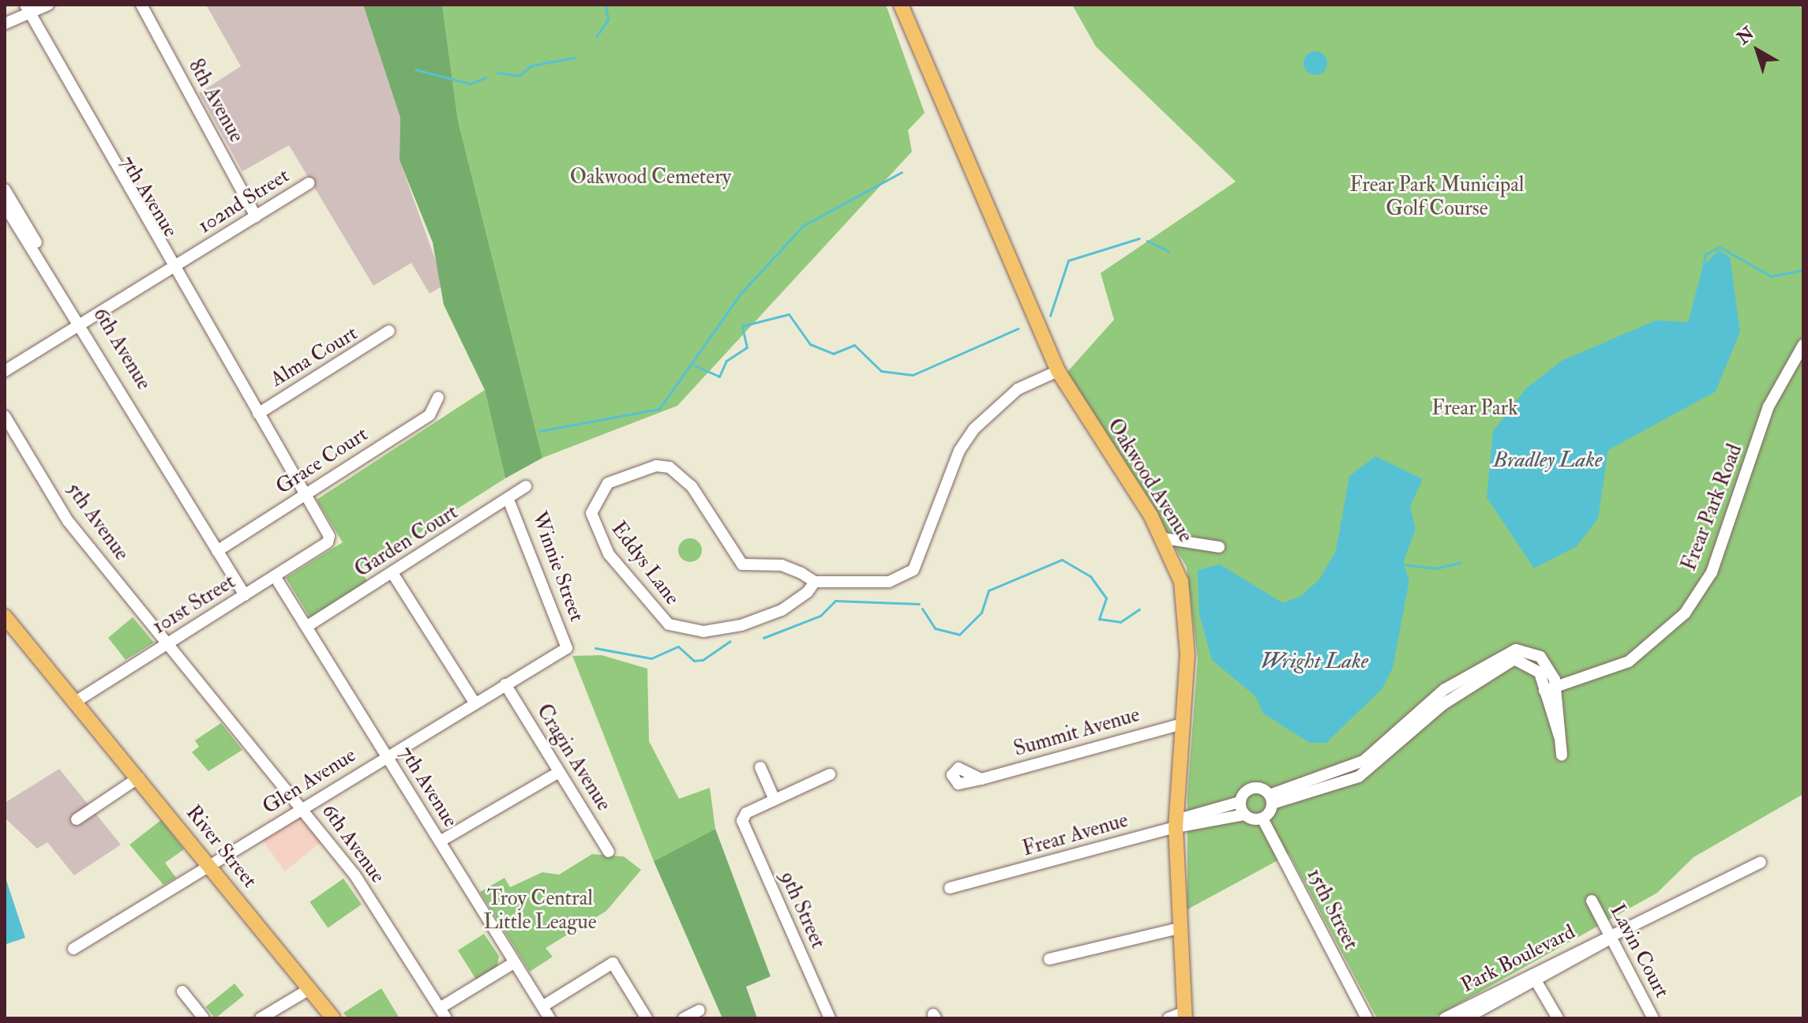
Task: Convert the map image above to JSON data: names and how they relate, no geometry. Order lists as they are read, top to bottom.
{
  "streets": {
    "main road": ["Oakwood Avenue", "River Street"],
    "street": [
      "8th Avenue",
      "7th Avenue",
      "102nd Street",
      "6th Avenue",
      "Alma Court",
      "Grace Court",
      "Frear Park Road",
      "5th Avenue",
      "Garden Court",
      "Eddys Lane",
      "Winnie Street",
      "101st Street",
      "Summit Avenue",
      "Cragin Avenue",
      "Glen Avenue",
      "Frear Avenue",
      "15th Street",
      "9th Street",
      "Lavin Court",
      "Park Boulevard"
    ]
  },
  "crossings": [
    ["8th Avenue", "102nd Street"],
    ["7th Avenue", "102nd Street"],
    ["7th Avenue", "Alma Court"],
    ["7th Avenue", "Grace Court"],
    ["7th Avenue", "Garden Court"],
    ["7th Avenue", "101st Street"],
    ["7th Avenue", "Glen Avenue"],
    ["102nd Street", "6th Avenue"],
    ["6th Avenue", "Grace Court"],
    ["6th Avenue", "5th Avenue"],
    ["6th Avenue", "101st Street"],
    ["6th Avenue", "Glen Avenue"],
    ["Oakwood Avenue", "Eddys Lane"],
    ["Oakwood Avenue", "Summit Avenue"],
    ["Oakwood Avenue", "Frear Avenue"],
    ["5th Avenue", "101st Street"],
    ["Garden Court", "Winnie Street"],
    ["Winnie Street", "Glen Avenue"],
    ["101st Street", "River Street"],
    ["Cragin Avenue", "Glen Avenue"],
    ["Glen Avenue", "River Street"],
    ["Lavin Court", "Park Boulevard"]
  ],
  "water": ["Bradley Lake", "Wright Lake"],
  "parks": [
    "Oakwood Cemetery",
    "Frear Park Municipal Golf Course",
    "Frear Park",
    "Troy Central Little League"
  ],
  "north": "top left"
}
